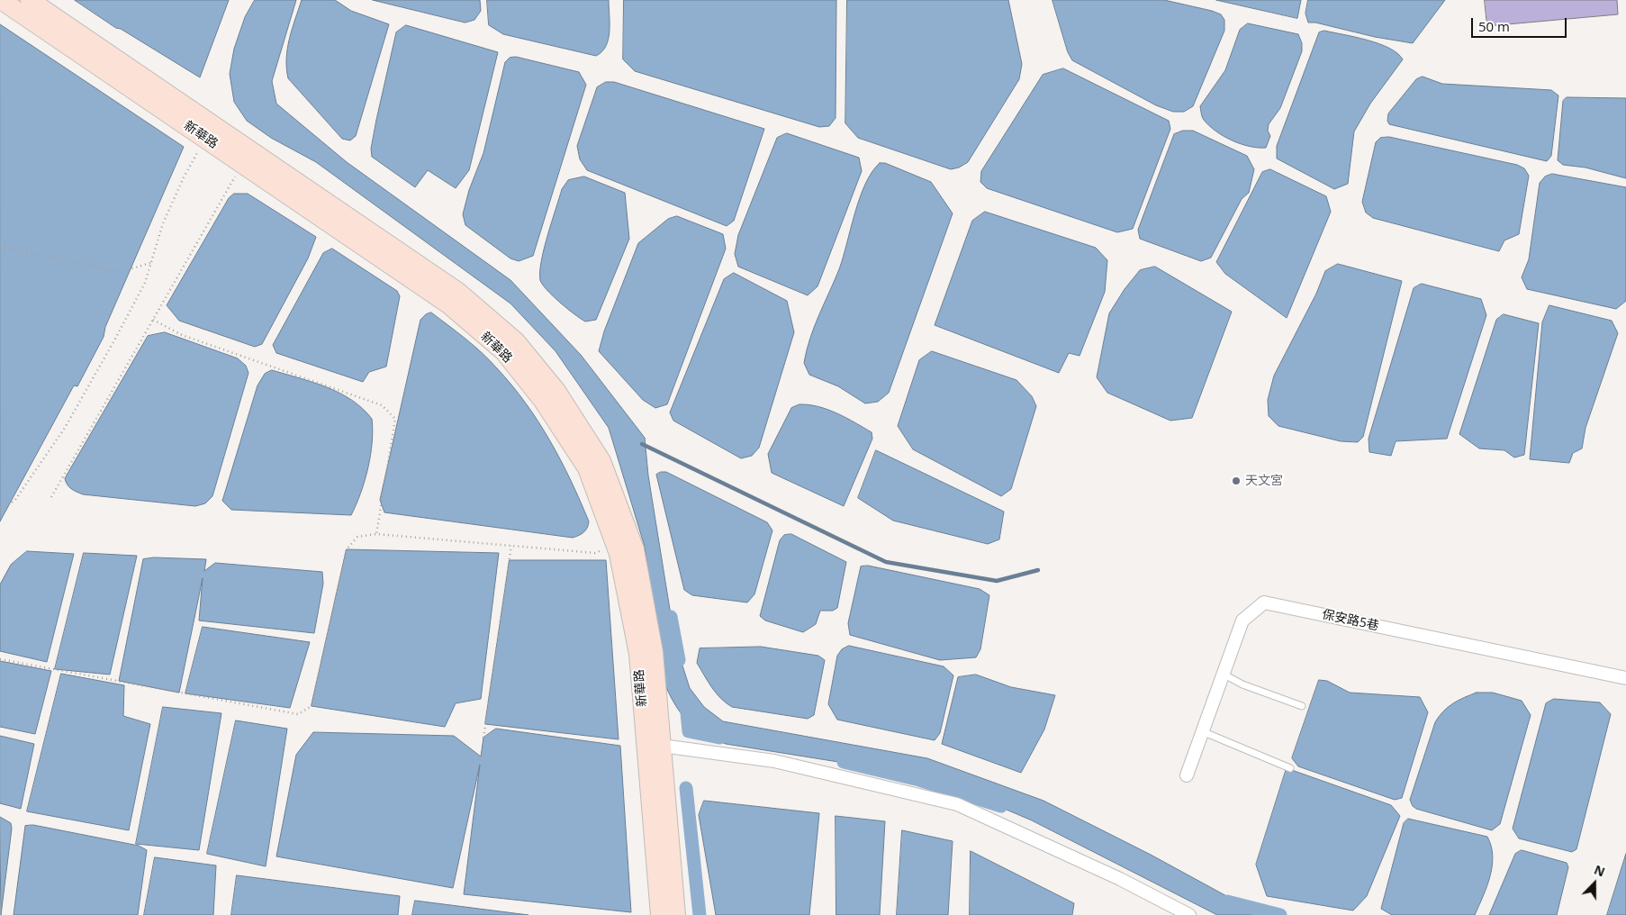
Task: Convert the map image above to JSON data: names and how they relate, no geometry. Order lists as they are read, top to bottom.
{
  "streets": {
    "street": ["新華路", "保安路5巷"]
  },
  "places": ["天文宮"],
  "scale_bar": "50 m",
  "north": "top"
}
